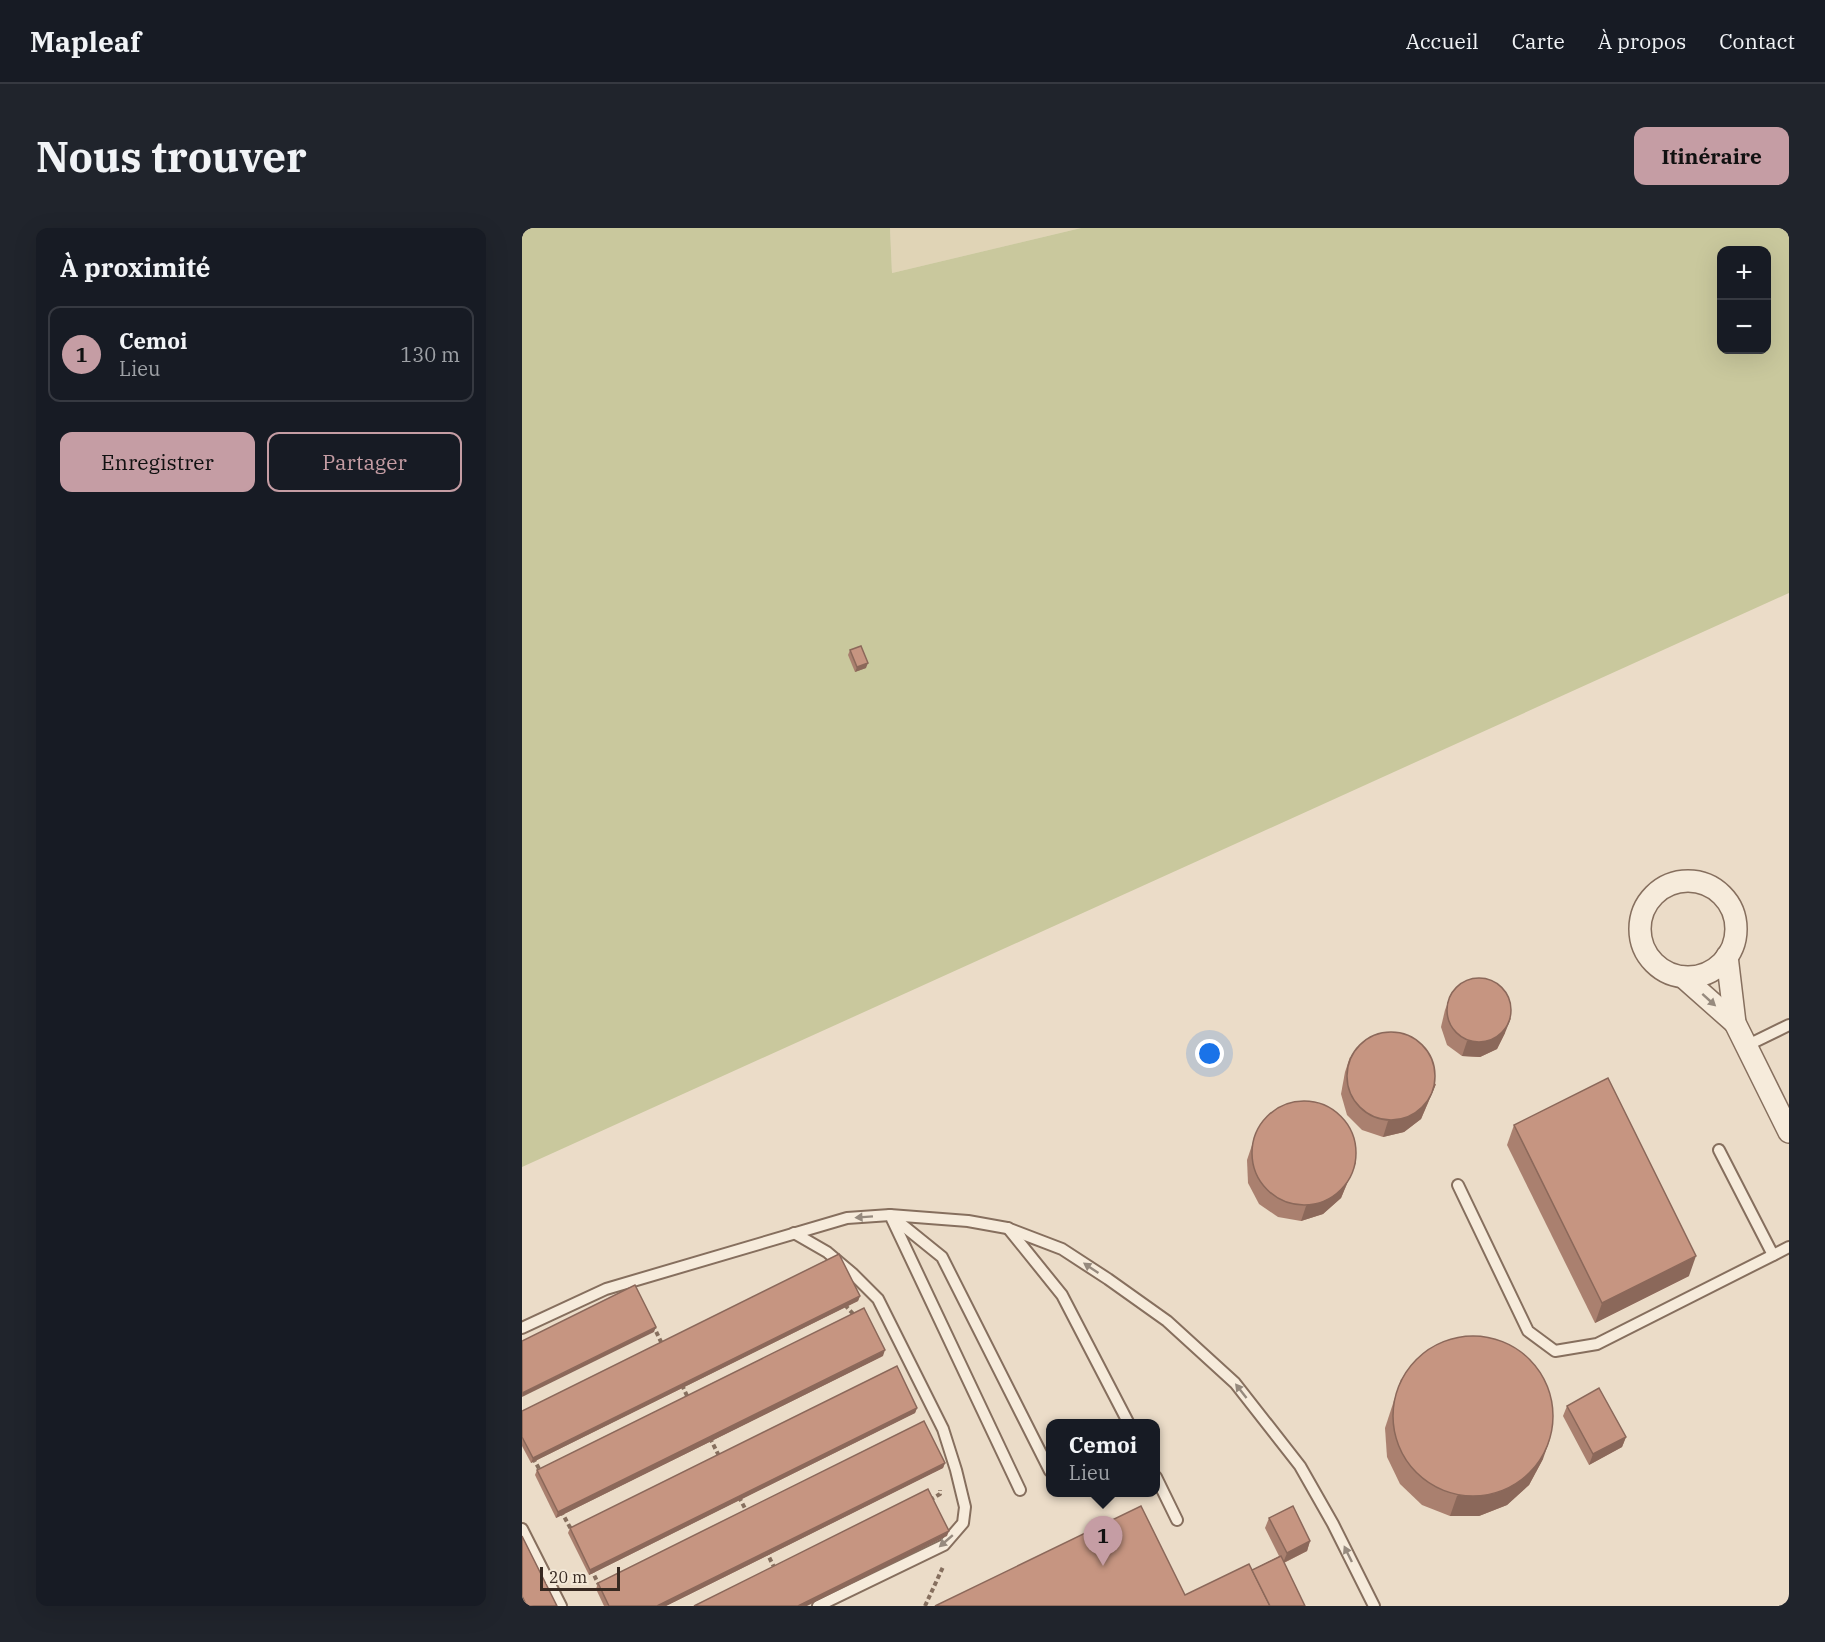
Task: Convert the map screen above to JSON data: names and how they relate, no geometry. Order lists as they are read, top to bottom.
{
  "scale_bar": "20 m",
  "page": {
    "header": "Mapleaf",
    "nav": [
      "Accueil",
      "Carte",
      "À propos",
      "Contact"
    ],
    "buttons": [
      "Itinéraire",
      ["Enregistrer", "Partager"]
    ],
    "title": "Nous trouver",
    "heading": "À proximité",
    "map_buttons": ["+", "−"],
    "list": [
      {
        "mark": "1",
        "name": "Cemoi",
        "note": "Lieu",
        "value": "130 m"
      }
    ],
    "popup": ["Cemoi", "Lieu"],
    "pins": "1",
    "scale": "20 m"
  }
}
